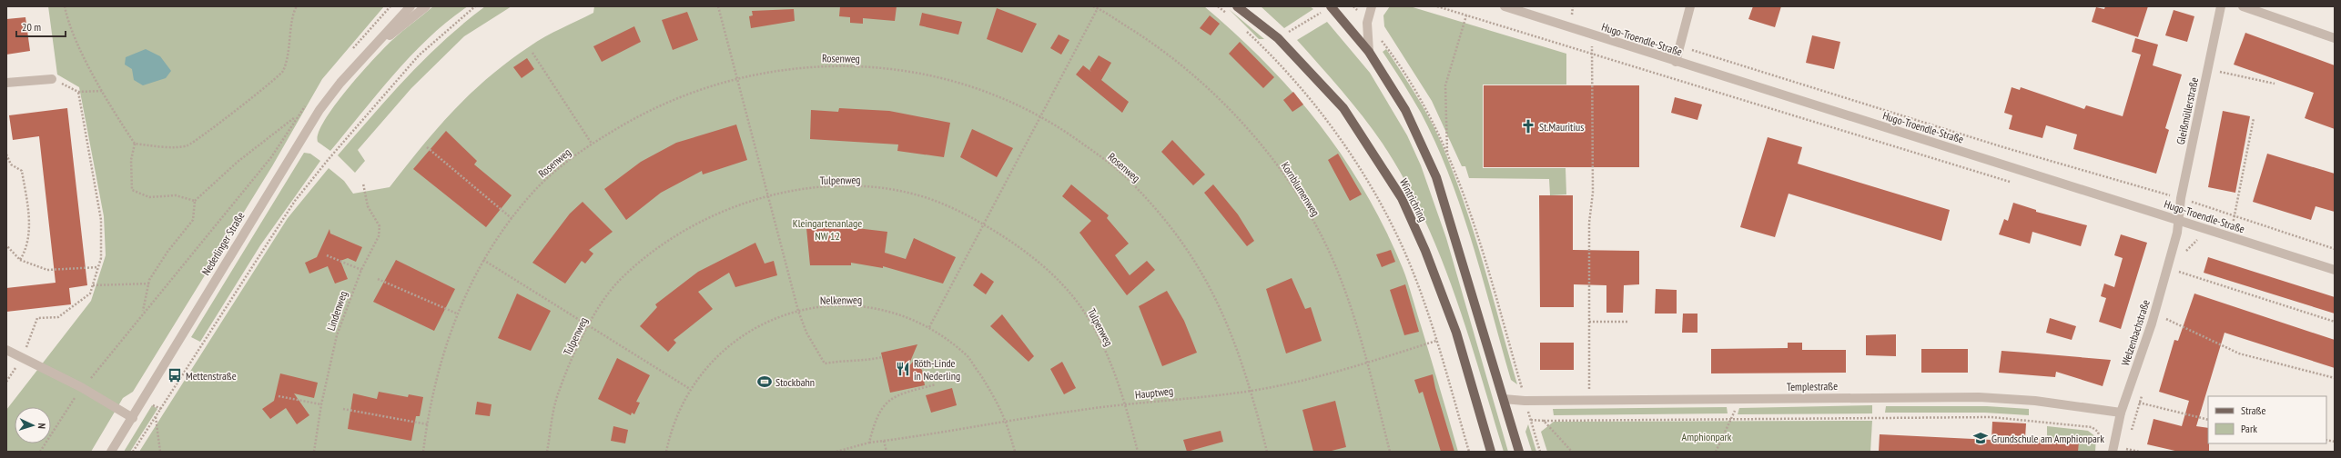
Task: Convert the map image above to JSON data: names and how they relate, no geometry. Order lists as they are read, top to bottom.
{
  "streets": {
    "main road": ["Wintrichring"],
    "street": [
      "Hugo-Troendle-Straße",
      "Gleißmüllerstraße",
      "Nederlinger Straße",
      "Welzenbachstraße",
      "Templestraße"
    ],
    "path": [
      "Rosenweg",
      "Tulpenweg",
      "Kornblumenweg",
      "Nelkenweg",
      "Lindenweg",
      "Hauptweg"
    ]
  },
  "crossings": [
    ["Hugo-Troendle-Straße", "Gleißmüllerstraße"],
    ["Hugo-Troendle-Straße", "Welzenbachstraße"],
    ["Rosenweg", "Hauptweg"],
    ["Gleißmüllerstraße", "Welzenbachstraße"],
    ["Tulpenweg", "Hauptweg"],
    ["Kornblumenweg", "Hauptweg"],
    ["Nelkenweg", "Hauptweg"],
    ["Welzenbachstraße", "Templestraße"]
  ],
  "parks": ["Kleingartenanlage NW 12", "Amphionpark"],
  "places": {
    "church": ["St.Mauritius"],
    "restaurant": ["Röth-Linde in Nederling"],
    "bus stop": ["Mettenstraße"],
    "sports": ["Stockbahn"],
    "school or university": ["Grundschule am Amphionpark"]
  },
  "legend": ["Straße", "Park"],
  "scale_bar": "20 m",
  "north": "right"
}
